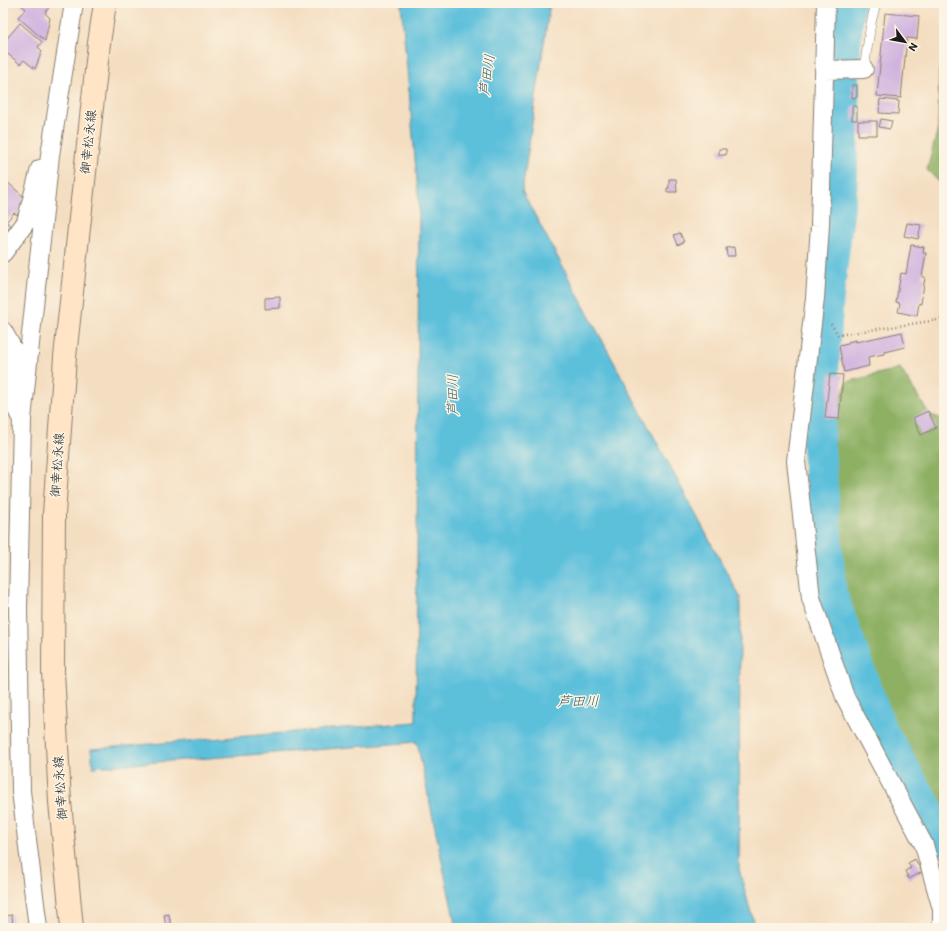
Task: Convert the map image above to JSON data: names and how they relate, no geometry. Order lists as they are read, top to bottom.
{
  "streets": {
    "main road": ["御幸松永線"]
  },
  "water": ["芦田川"],
  "north": "bottom right"
}
